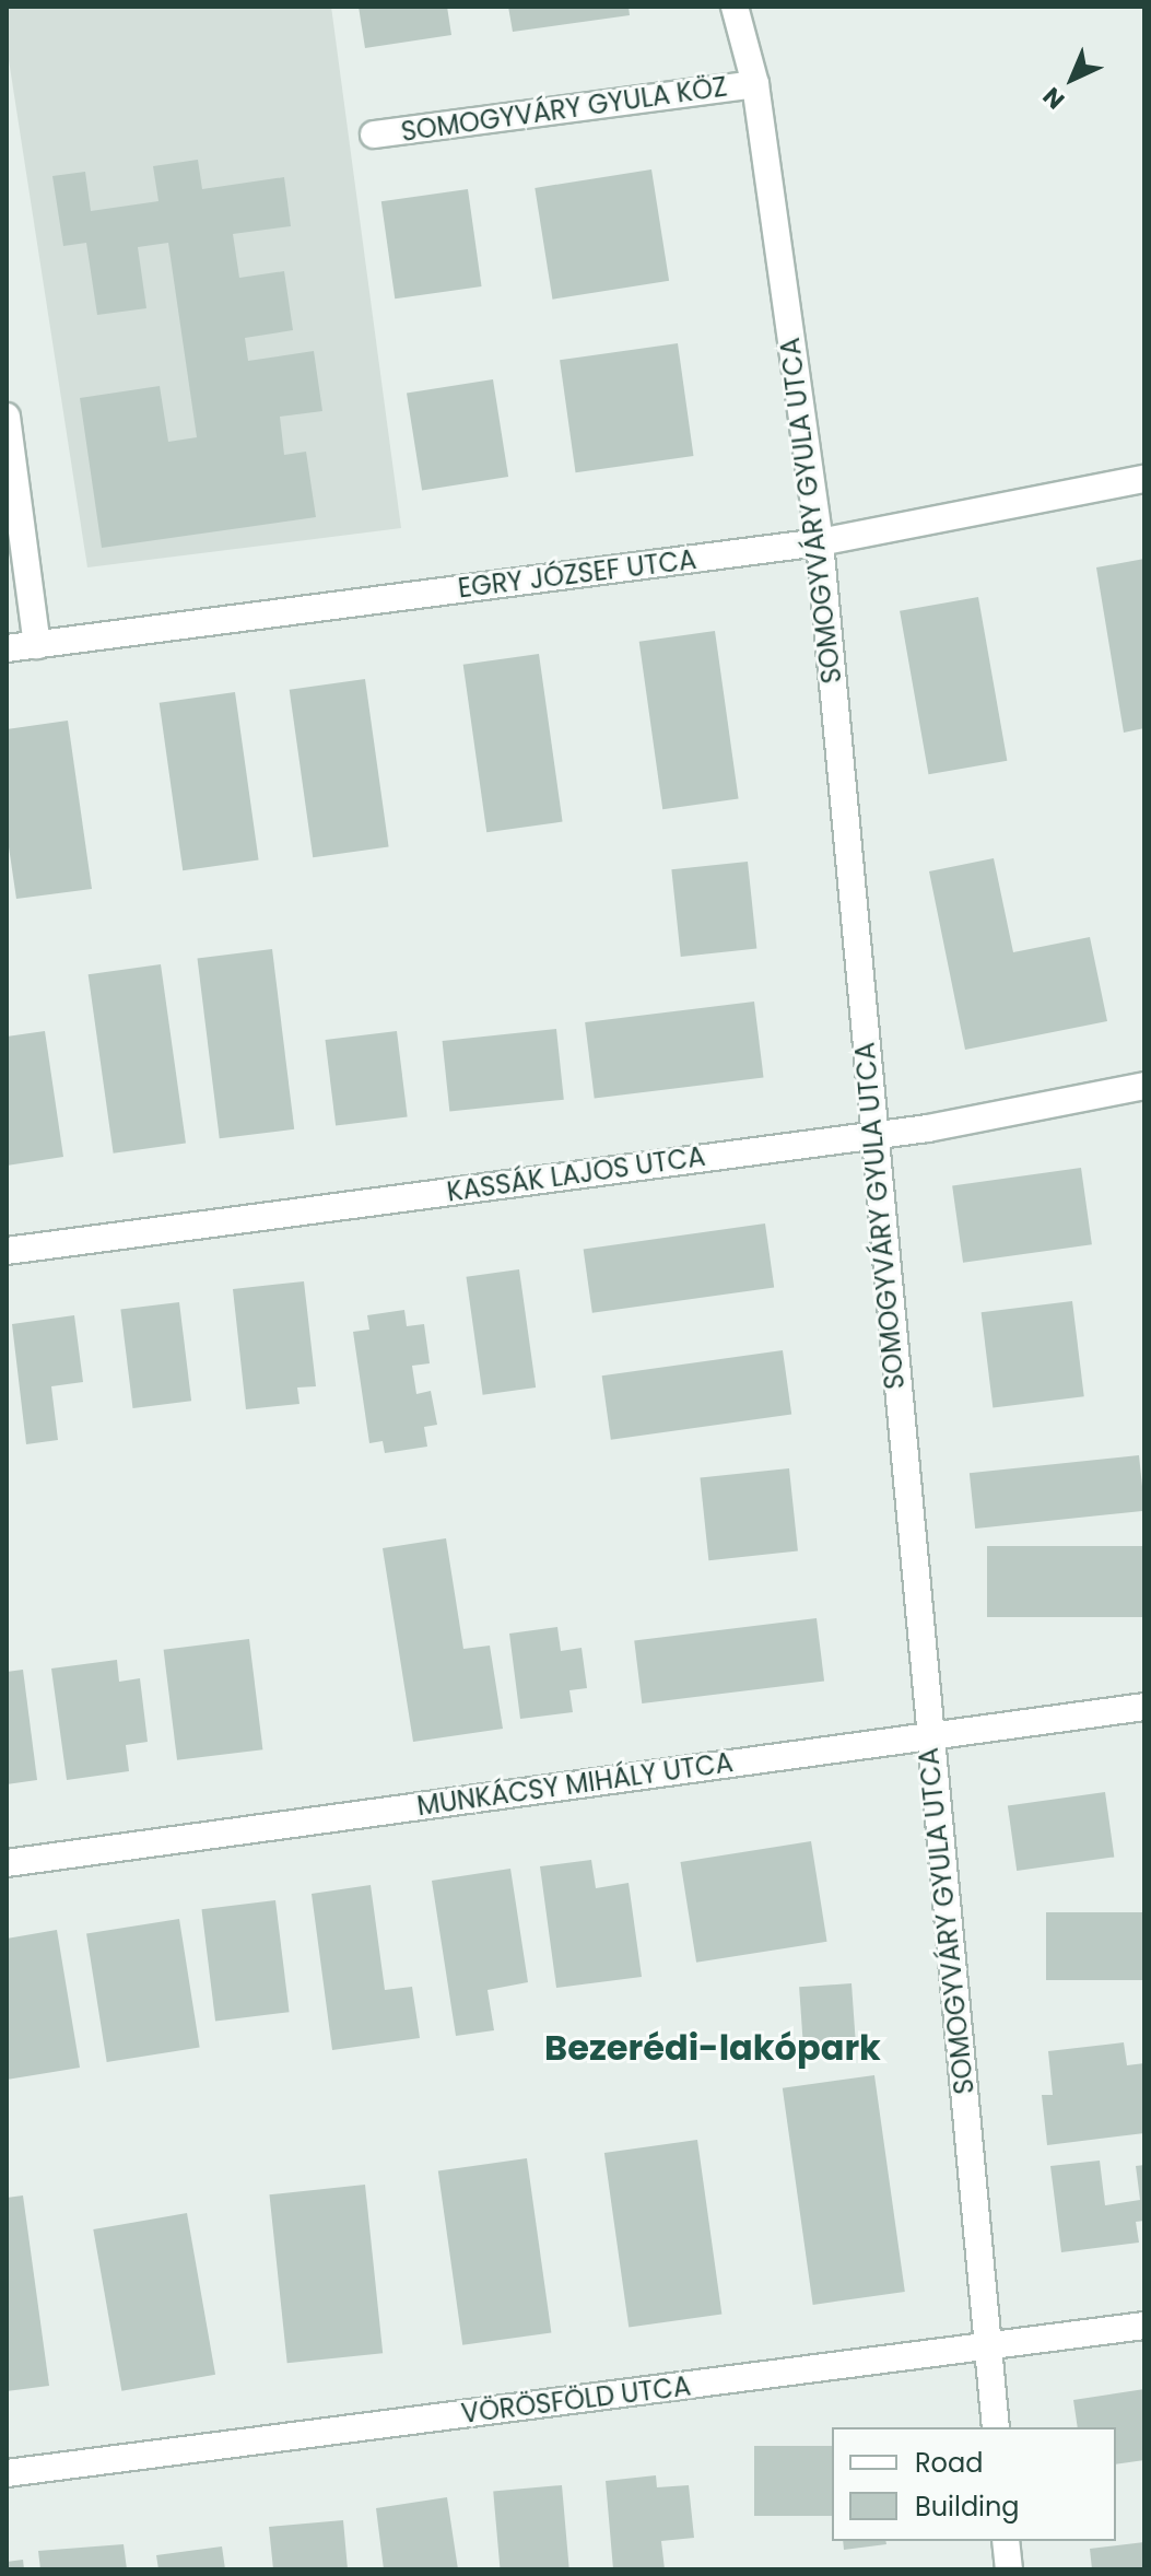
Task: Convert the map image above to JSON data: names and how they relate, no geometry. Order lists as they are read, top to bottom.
{
  "streets": {
    "street": [
      "SOMOGYVÁRY GYULA KÖZ",
      "SOMOGYVÁRY GYULA UTCA",
      "EGRY JÓZSEF UTCA",
      "KASSÁK LAJOS UTCA",
      "MUNKÁCSY MIHÁLY UTCA",
      "VÖRÖSFÖLD UTCA"
    ]
  },
  "crossings": [
    ["SOMOGYVÁRY GYULA KÖZ", "SOMOGYVÁRY GYULA UTCA"],
    ["SOMOGYVÁRY GYULA UTCA", "EGRY JÓZSEF UTCA"],
    ["SOMOGYVÁRY GYULA UTCA", "KASSÁK LAJOS UTCA"],
    ["SOMOGYVÁRY GYULA UTCA", "MUNKÁCSY MIHÁLY UTCA"],
    ["SOMOGYVÁRY GYULA UTCA", "VÖRÖSFÖLD UTCA"]
  ],
  "districts": ["Bezerédi-lakópark"],
  "legend": ["Road", "Building"],
  "north": "bottom left"
}
